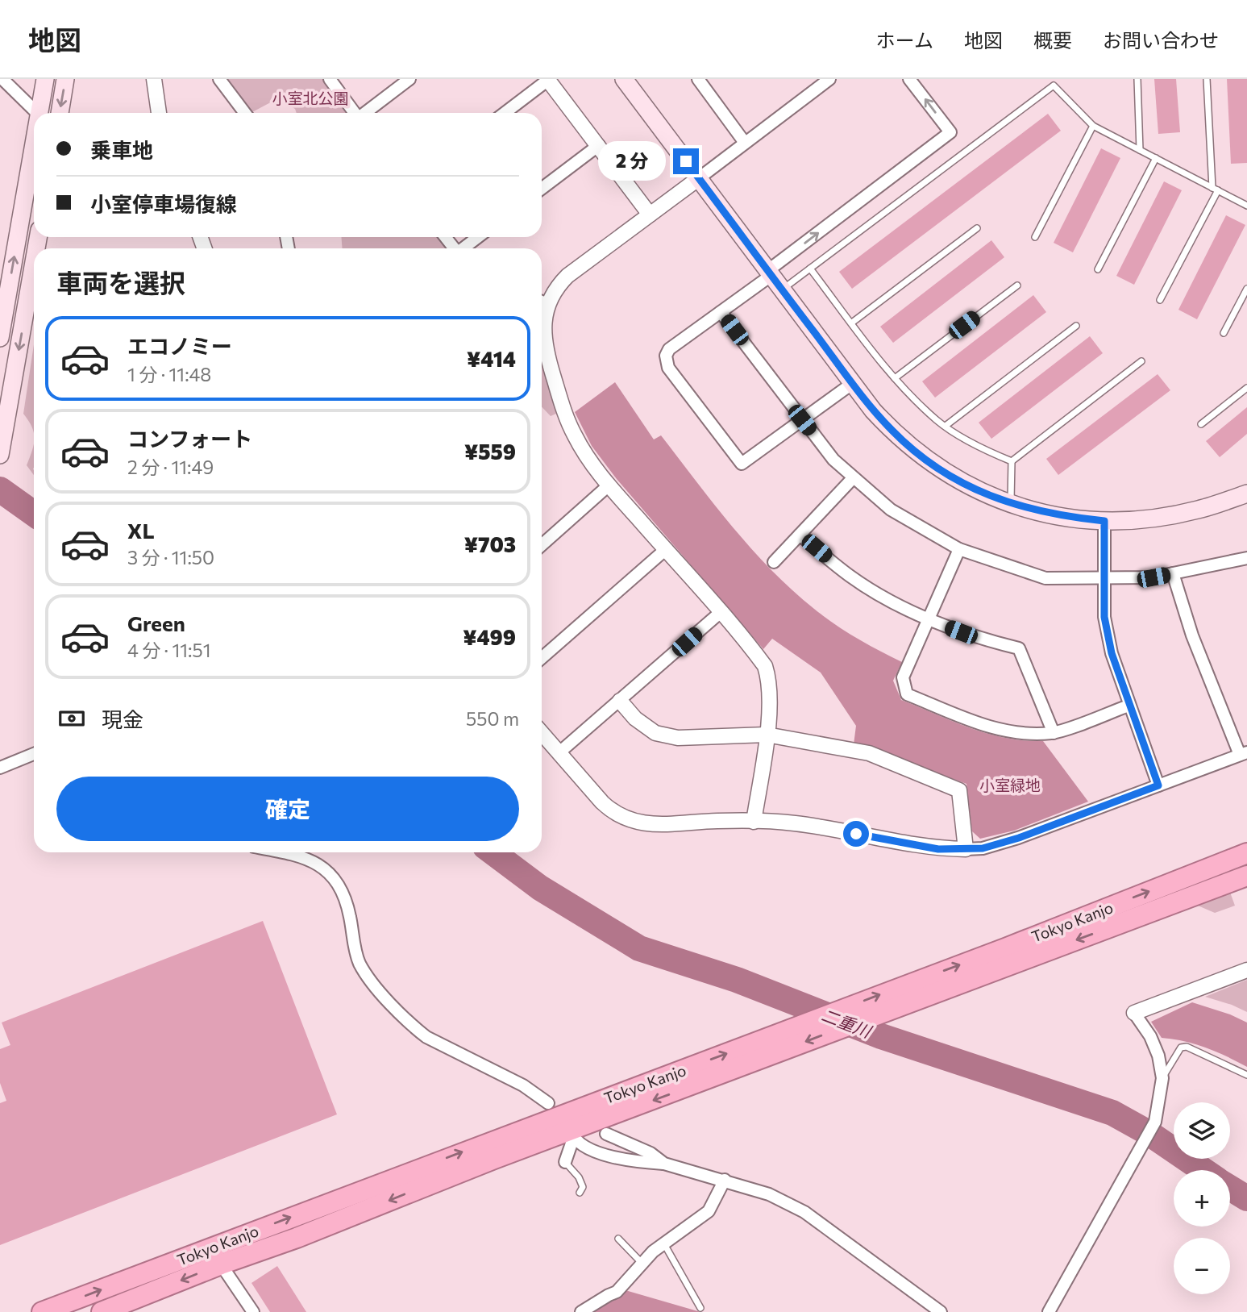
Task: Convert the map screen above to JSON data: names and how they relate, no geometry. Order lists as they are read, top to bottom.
{
  "streets": {
    "highway": ["Tokyo Kanjo"]
  },
  "water": ["二重川"],
  "parks": ["小室北公園", "小室緑地"],
  "page": {
    "header": "地図",
    "nav": [
      "ホーム",
      "地図",
      "概要",
      "お問い合わせ"
    ],
    "banner": ["乗車地", "小室停車場復線"],
    "bubble": "2 分",
    "heading": "車両を選択",
    "list": [
      {
        "name": "エコノミー",
        "note": "1 分 · 11:48",
        "value": "¥414"
      },
      {
        "name": "コンフォート",
        "note": "2 分 · 11:49",
        "value": "¥559"
      },
      {
        "name": "XL",
        "note": "3 分 · 11:50",
        "value": "¥703"
      },
      {
        "name": "Green",
        "note": "4 分 · 11:51",
        "value": "¥499"
      }
    ],
    "pay": ["現金", "550 m"],
    "buttons": "確定",
    "map_buttons": ["+", "−"]
  }
}
